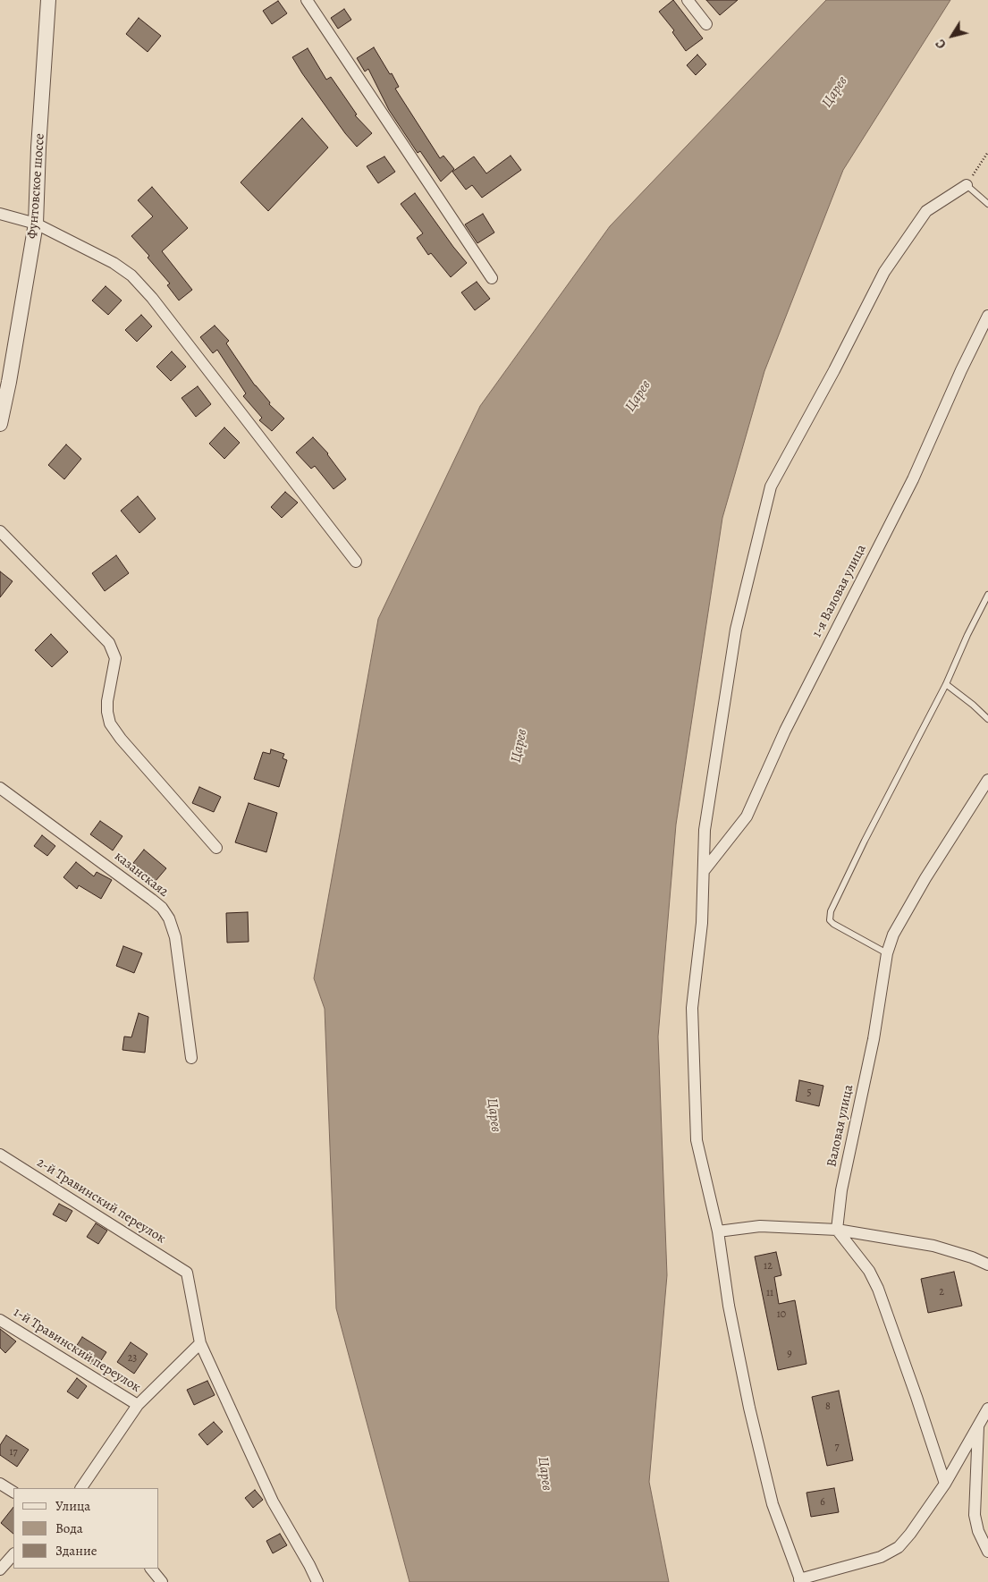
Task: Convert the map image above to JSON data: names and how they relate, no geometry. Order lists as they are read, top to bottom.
{
  "streets": {
    "street": [
      "Фунтовское шоссе",
      "1-я Валовая улица",
      "казанская2",
      "Валовая улица",
      "2-й Травинский переулок",
      "1-й Травинский переулок"
    ]
  },
  "water": ["Царев"],
  "house_numbers": [
    "5",
    "12",
    "2",
    "11",
    "10",
    "9",
    "23",
    "8",
    "7",
    "17",
    "6"
  ],
  "legend": ["Улица", "Вода", "Здание"],
  "north": "bottom left"
}
